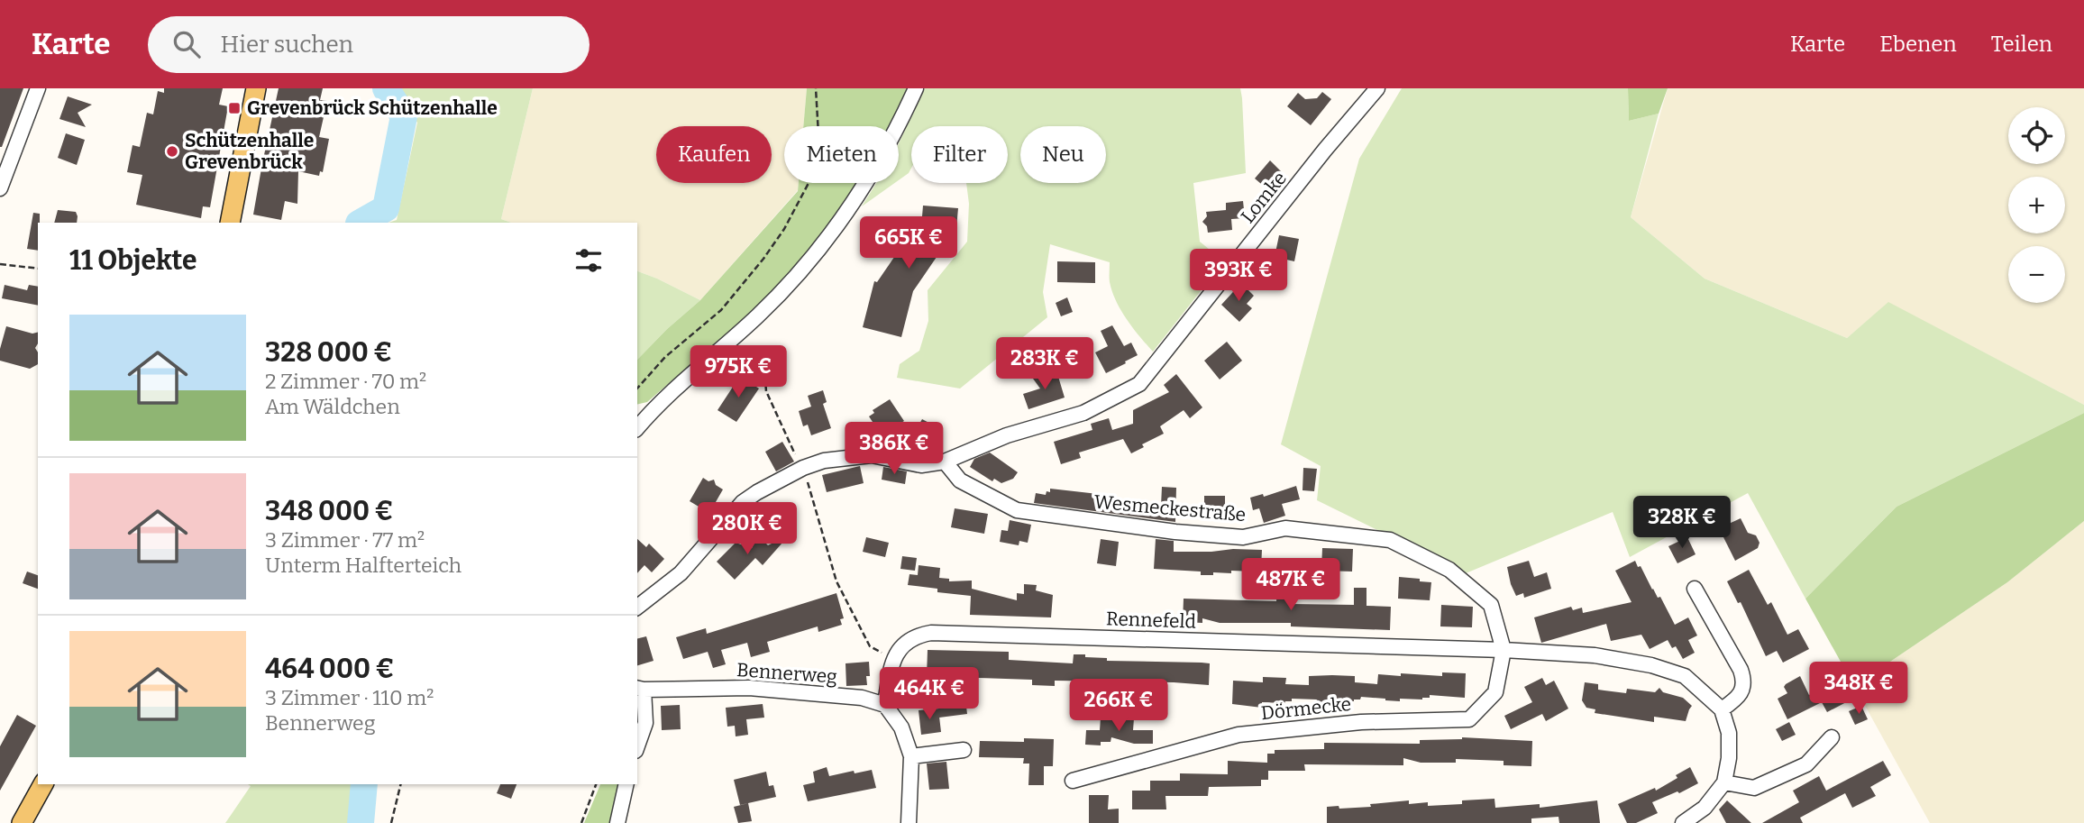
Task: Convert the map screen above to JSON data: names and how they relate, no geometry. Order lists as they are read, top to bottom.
{
  "streets": {
    "street": [
      "Lomke",
      "Wesmeckestraße",
      "Rennefeld",
      "Bennerweg",
      "Dörmecke"
    ]
  },
  "crossings": [
    ["Lomke", "Wesmeckestraße"],
    ["Wesmeckestraße", "Rennefeld"],
    ["Wesmeckestraße", "Dörmecke"],
    ["Rennefeld", "Dörmecke"]
  ],
  "places": {
    "transit": ["Grevenbrück Schützenhalle"],
    "other": ["Schützenhalle Grevenbrück"]
  },
  "page": {
    "header": "Karte",
    "search": "Hier suchen",
    "nav": ["Karte", "Ebenen", "Teilen"],
    "map_buttons": ["+", "−"],
    "chip": [
      "Kaufen",
      "Mieten",
      "Filter",
      "Neu"
    ],
    "price": [
      "665K €",
      "393K €",
      "283K €",
      "975K €",
      "386K €",
      "328K €",
      "280K €",
      "487K €",
      "348K €",
      "464K €",
      "266K €"
    ],
    "heading": "11 Objekte",
    "list": [
      {
        "name": "328 000 €",
        "note": "2 Zimmer · 70 m² · Am Wäldchen"
      },
      {
        "name": "348 000 €",
        "note": "3 Zimmer · 77 m² · Unterm Halfterteich"
      },
      {
        "name": "464 000 €",
        "note": "3 Zimmer · 110 m² · Bennerweg"
      }
    ]
  }
}
